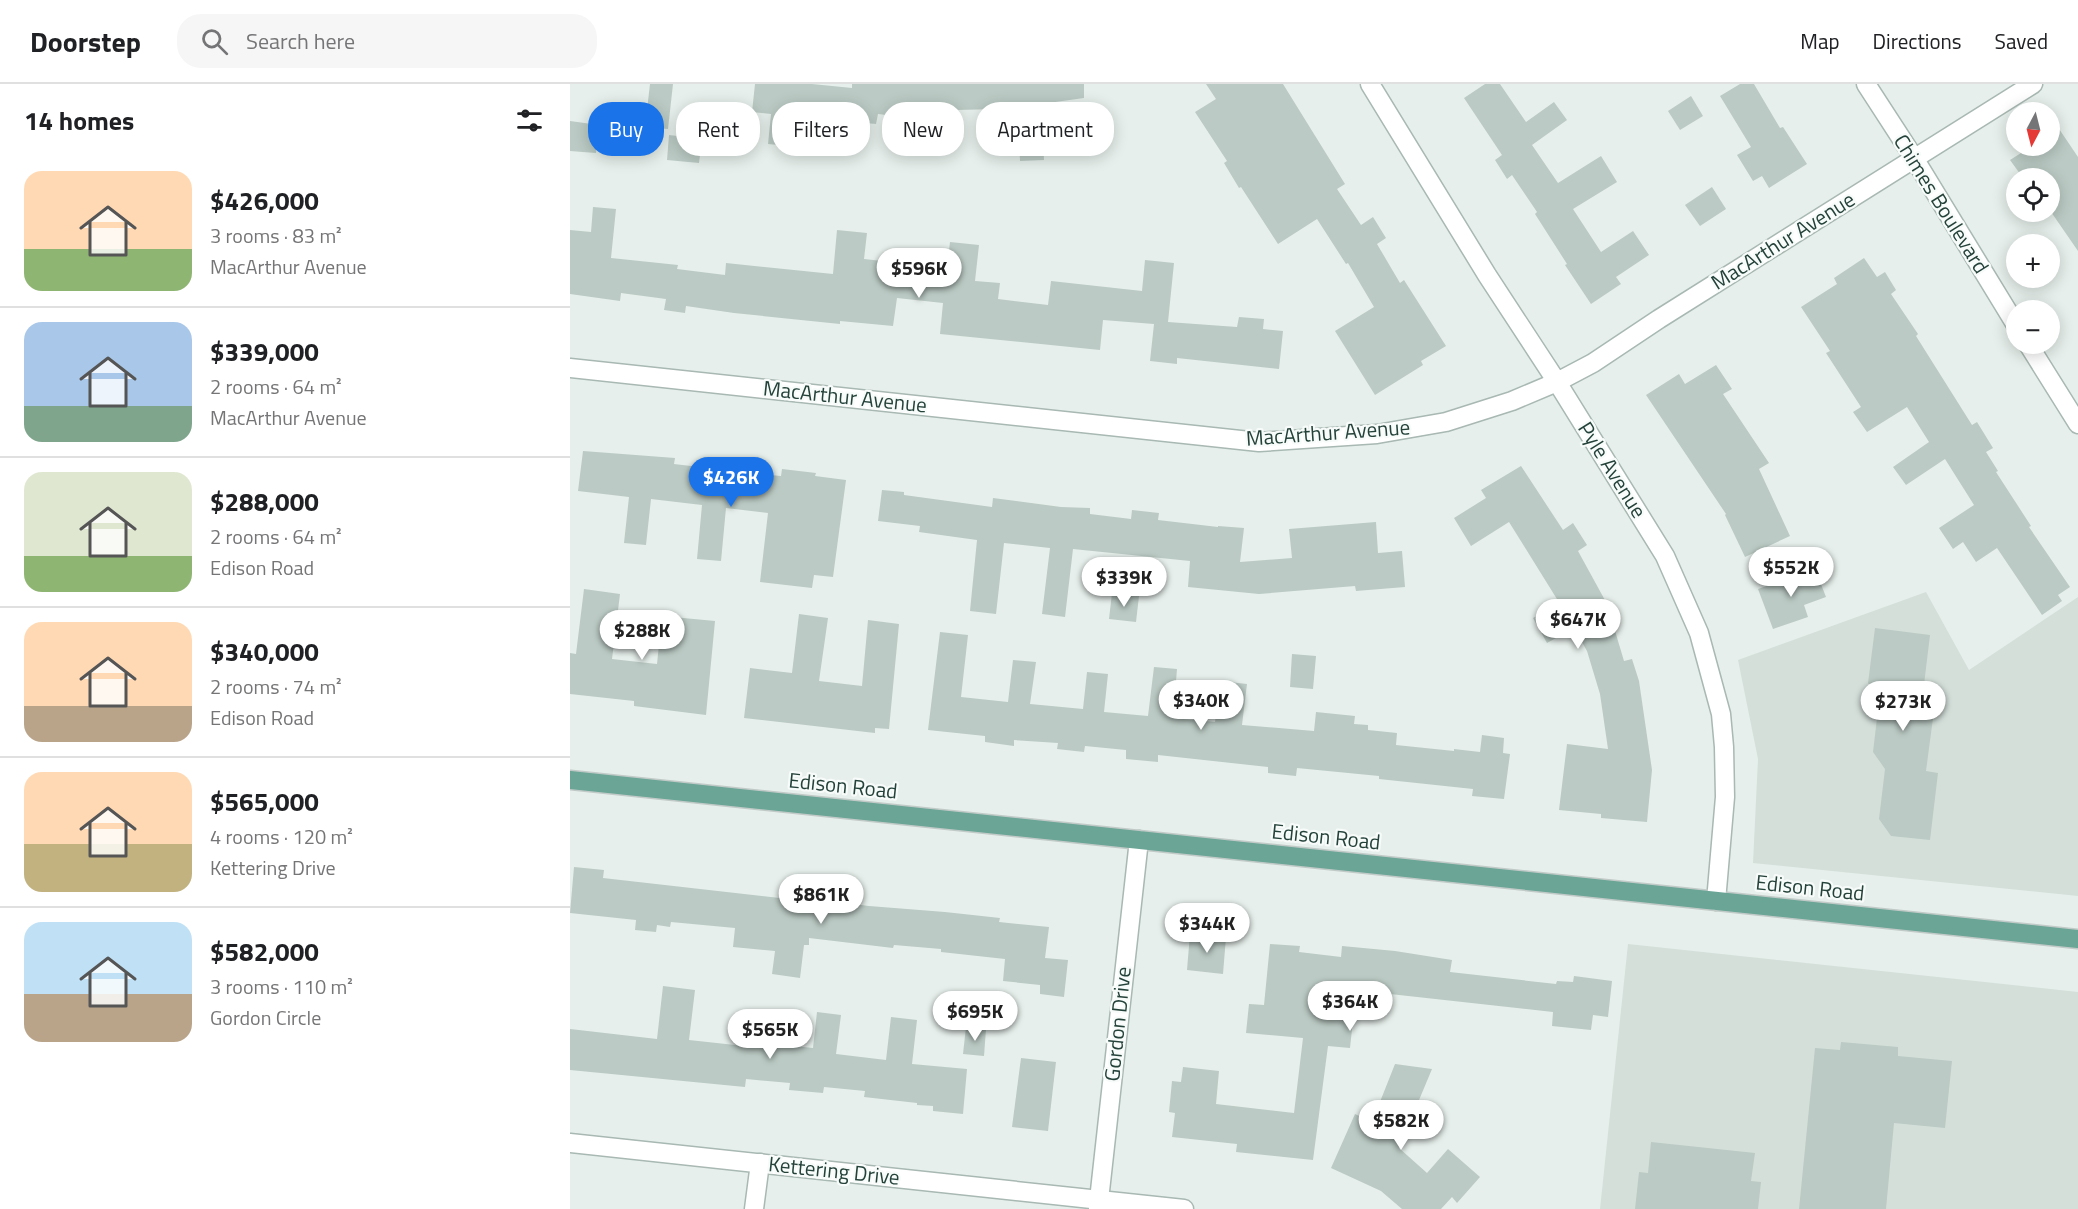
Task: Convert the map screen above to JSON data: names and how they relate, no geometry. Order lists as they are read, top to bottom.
{
  "streets": {
    "main road": ["Edison Road"],
    "street": [
      "Chimes Boulevard",
      "MacArthur Avenue",
      "Pyle Avenue",
      "Gordon Drive",
      "Kettering Drive"
    ]
  },
  "crossings": [
    ["Chimes Boulevard", "MacArthur Avenue"],
    ["MacArthur Avenue", "Pyle Avenue"],
    ["Pyle Avenue", "Edison Road"],
    ["Edison Road", "Gordon Drive"],
    ["Gordon Drive", "Kettering Drive"]
  ],
  "north": "bottom",
  "page": {
    "header": "Doorstep",
    "search": "Search here",
    "nav": ["Map", "Directions", "Saved"],
    "heading": "14 homes",
    "map_buttons": ["+", "−"],
    "chip": [
      "Buy",
      "Rent",
      "Filters",
      "New",
      "Apartment"
    ],
    "list": [
      {
        "name": "$426,000",
        "note": "3 rooms · 83 m² · MacArthur Avenue"
      },
      {
        "name": "$339,000",
        "note": "2 rooms · 64 m² · MacArthur Avenue"
      },
      {
        "name": "$288,000",
        "note": "2 rooms · 64 m² · Edison Road"
      },
      {
        "name": "$340,000",
        "note": "2 rooms · 74 m² · Edison Road"
      },
      {
        "name": "$565,000",
        "note": "4 rooms · 120 m² · Kettering Drive"
      },
      {
        "name": "$582,000",
        "note": "3 rooms · 110 m² · Gordon Circle"
      }
    ],
    "price": [
      "$596K",
      "$426K",
      "$552K",
      "$339K",
      "$647K",
      "$288K",
      "$340K",
      "$273K",
      "$861K",
      "$344K",
      "$364K",
      "$695K",
      "$565K",
      "$582K"
    ]
  }
}
